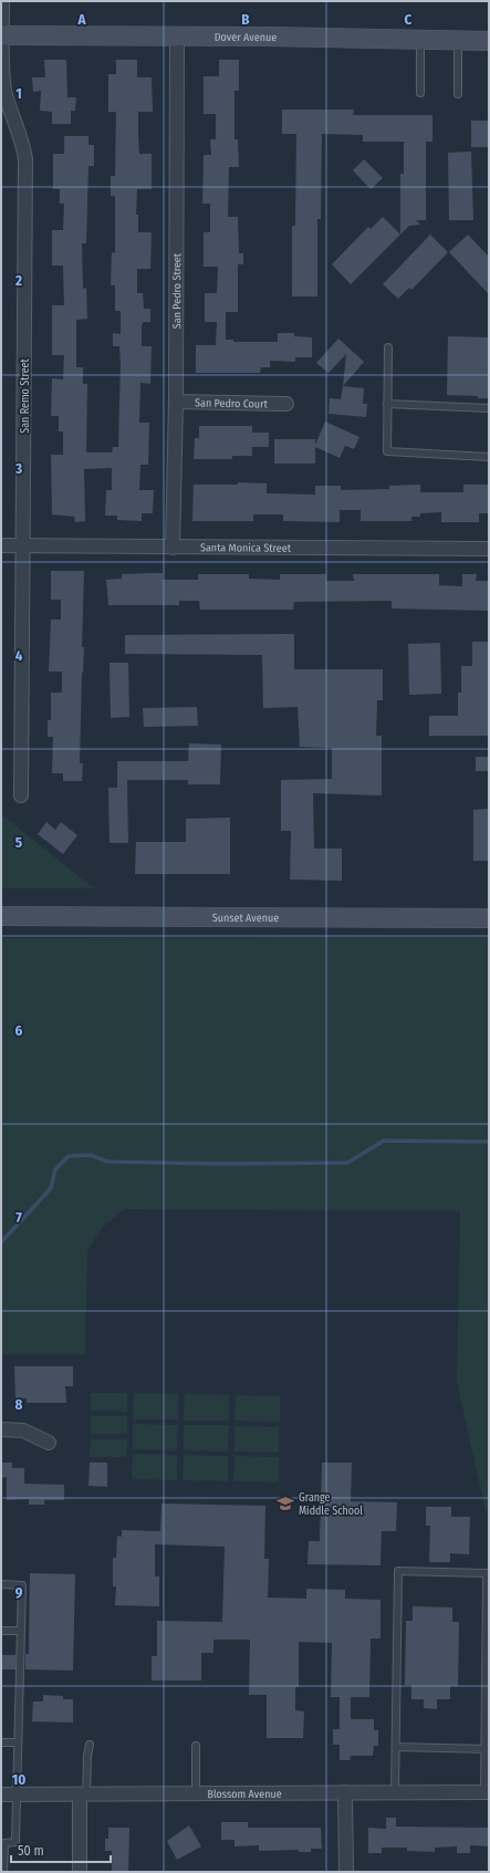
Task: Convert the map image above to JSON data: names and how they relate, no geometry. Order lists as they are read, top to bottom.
{
  "streets": {
    "main road": ["Dover Avenue", "Sunset Avenue"],
    "street": [
      "San Pedro Street",
      "San Remo Street",
      "San Pedro Court",
      "Santa Monica Street",
      "Blossom Avenue"
    ]
  },
  "crossings": [
    ["Dover Avenue", "San Pedro Street"],
    ["Dover Avenue", "San Remo Street"],
    ["San Pedro Street", "San Pedro Court"],
    ["San Pedro Street", "Santa Monica Street"],
    ["San Remo Street", "Santa Monica Street"]
  ],
  "places": {
    "school or university": ["Grange Middle School"]
  },
  "scale_bar": "50 m",
  "grid": {
    "columns": ["A", "B", "C"],
    "rows": [
      "1",
      "2",
      "3",
      "4",
      "5",
      "6",
      "7",
      "8",
      "9",
      "10"
    ]
  }
}
